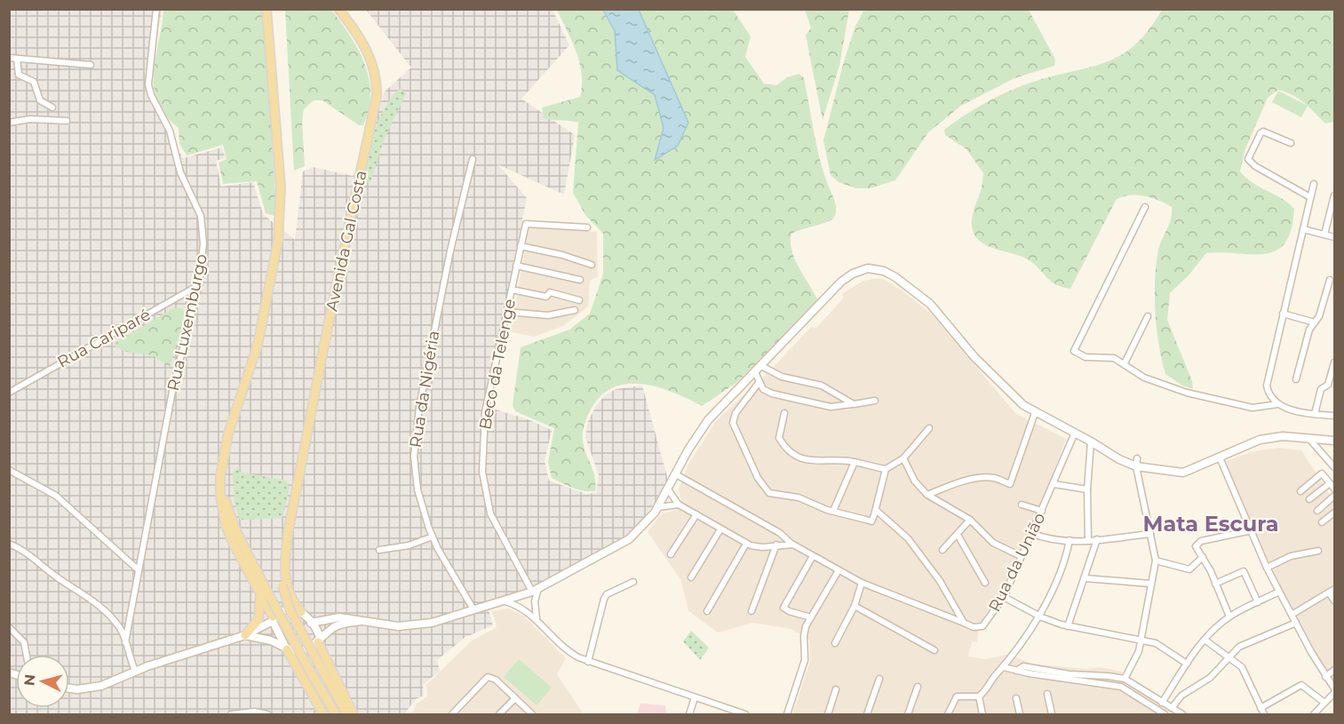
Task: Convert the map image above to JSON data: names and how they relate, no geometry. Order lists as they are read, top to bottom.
{
  "streets": {
    "main road": ["Avenida Gal Costa"],
    "street": [
      "Rua Luxemburgo",
      "Rua Cariparé",
      "Beco da Telenge",
      "Rua da Nigéria",
      "Rua da União"
    ]
  },
  "crossings": [
    ["Rua Luxemburgo", "Rua Cariparé"]
  ],
  "districts": ["Mata Escura"],
  "north": "left"
}
